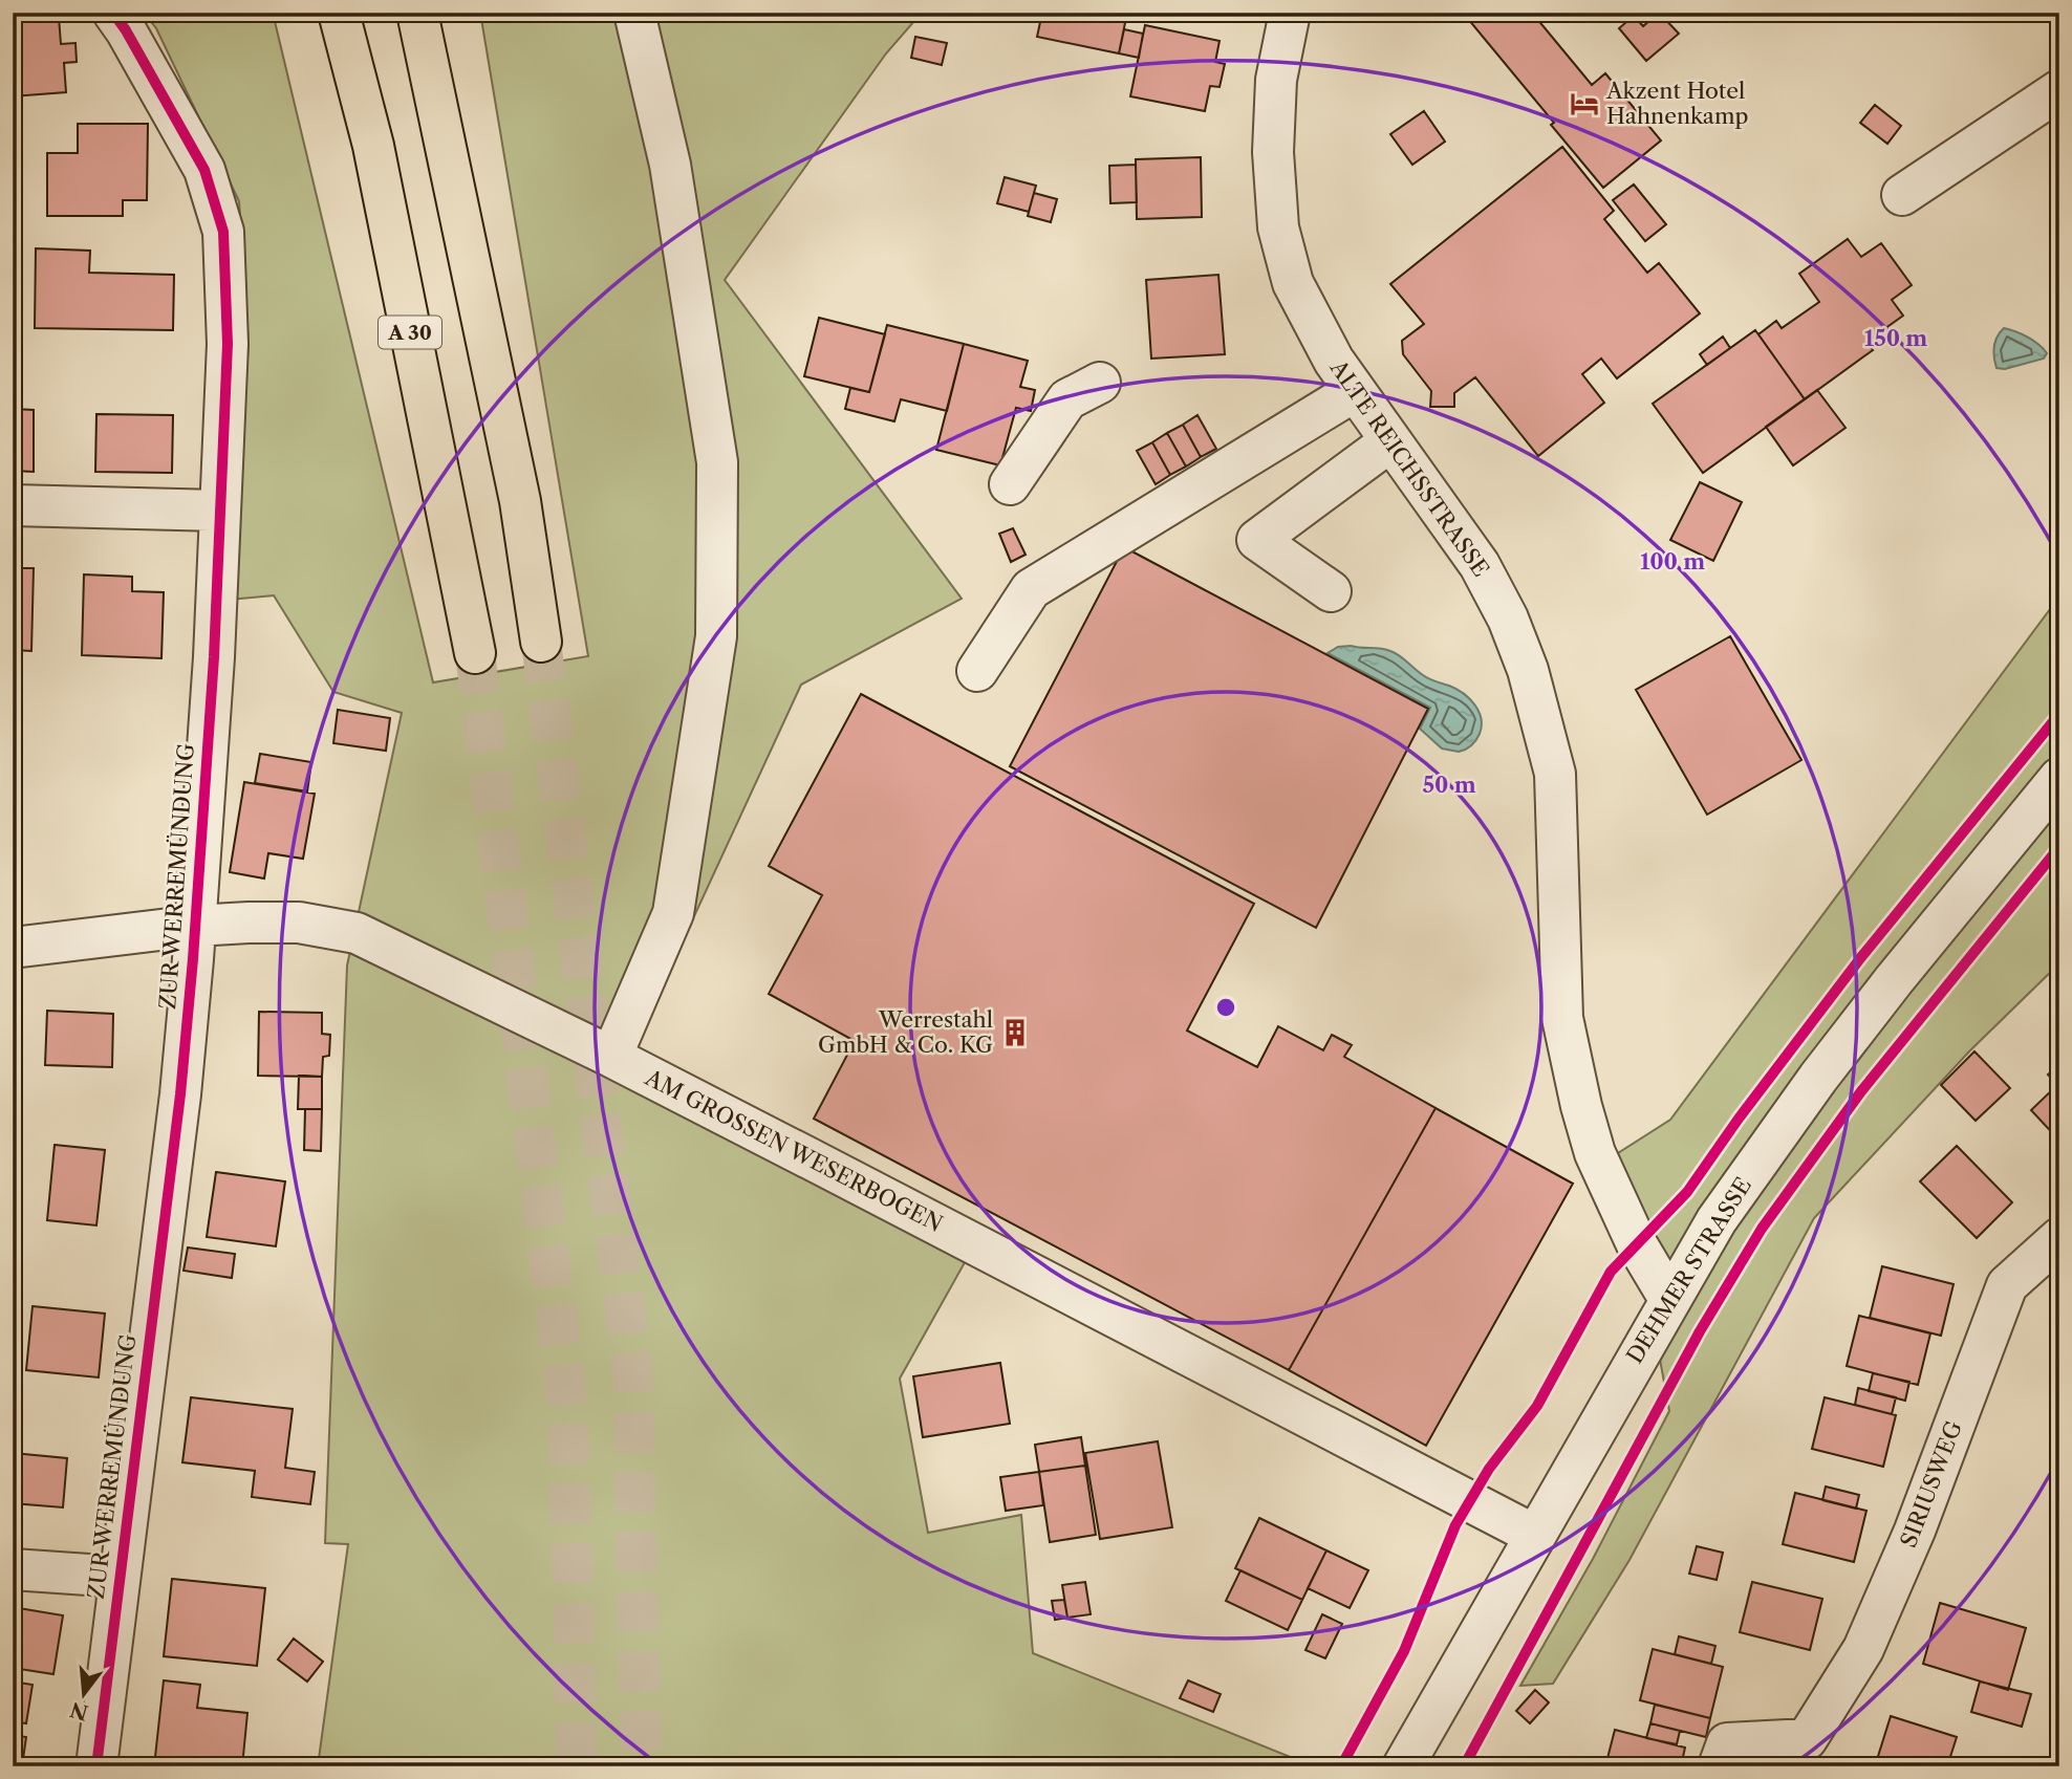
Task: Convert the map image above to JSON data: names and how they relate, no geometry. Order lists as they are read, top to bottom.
{
  "streets": {
    "highway": ["A 30"],
    "street": [
      "ALTE REICHSSTRASSE",
      "ZUR WERREMÜNDUNG",
      "AM GROSSEN WESERBOGEN",
      "DEHMER STRASSE",
      "SIRIUSWEG"
    ]
  },
  "crossings": [
    ["ALTE REICHSSTRASSE", "DEHMER STRASSE"],
    ["ZUR WERREMÜNDUNG", "AM GROSSEN WESERBOGEN"],
    ["AM GROSSEN WESERBOGEN", "DEHMER STRASSE"]
  ],
  "places": {
    "hotel": ["Akzent Hotel Hahnenkamp"],
    "building": ["Werrestahl GmbH & Co. KG"]
  },
  "north": "bottom",
  "rings": ["150 m", "100 m", "50 m"]
}
